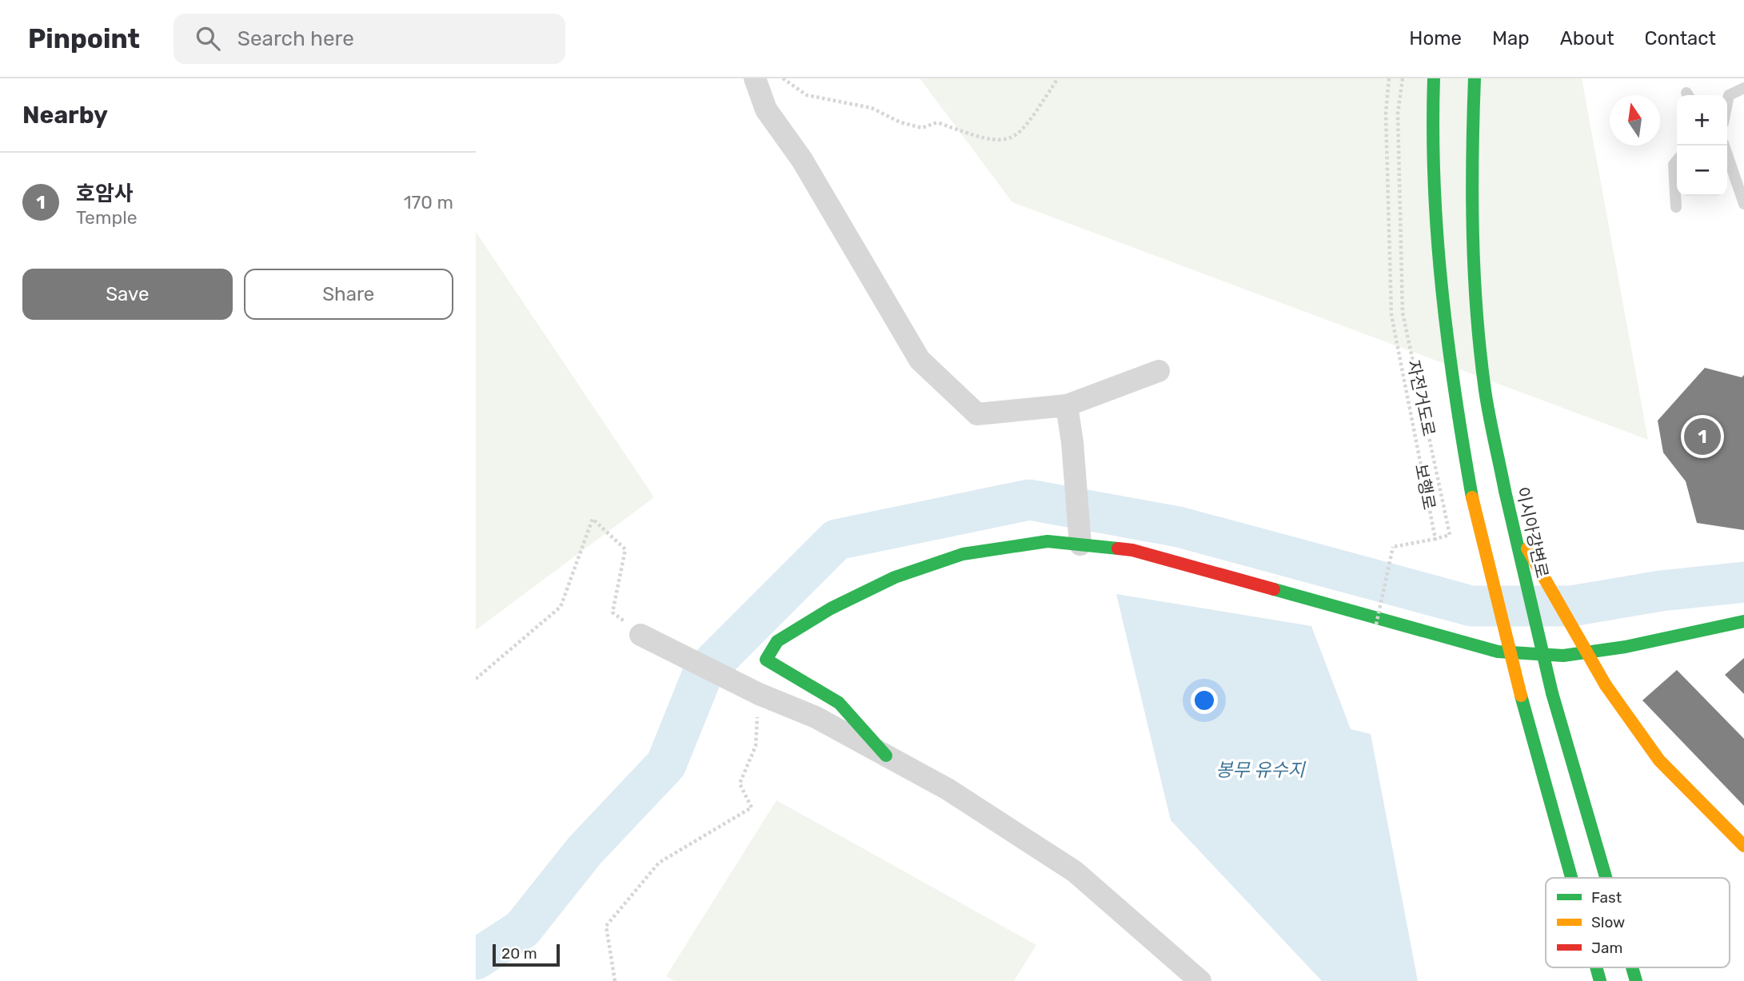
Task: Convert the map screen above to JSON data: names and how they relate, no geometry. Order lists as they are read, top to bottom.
{
  "streets": {
    "main road": ["이시아강변로"],
    "path": ["자전거도로", "보행로"]
  },
  "crossings": [
    ["자전거도로", "보행로"]
  ],
  "water": ["봉무 유수지"],
  "legend": ["Fast", "Slow", "Jam"],
  "scale_bar": "20 m",
  "north": "top",
  "page": {
    "header": "Pinpoint",
    "search": "Search here",
    "nav": [
      "Home",
      "Map",
      "About",
      "Contact"
    ],
    "heading": "Nearby",
    "map_buttons": ["+", "−"],
    "list": [
      {
        "mark": "1",
        "name": "호암사",
        "note": "Temple",
        "value": "170 m"
      }
    ],
    "buttons": ["Save", "Share"],
    "pins": "1",
    "scale": "20 m"
  }
}
